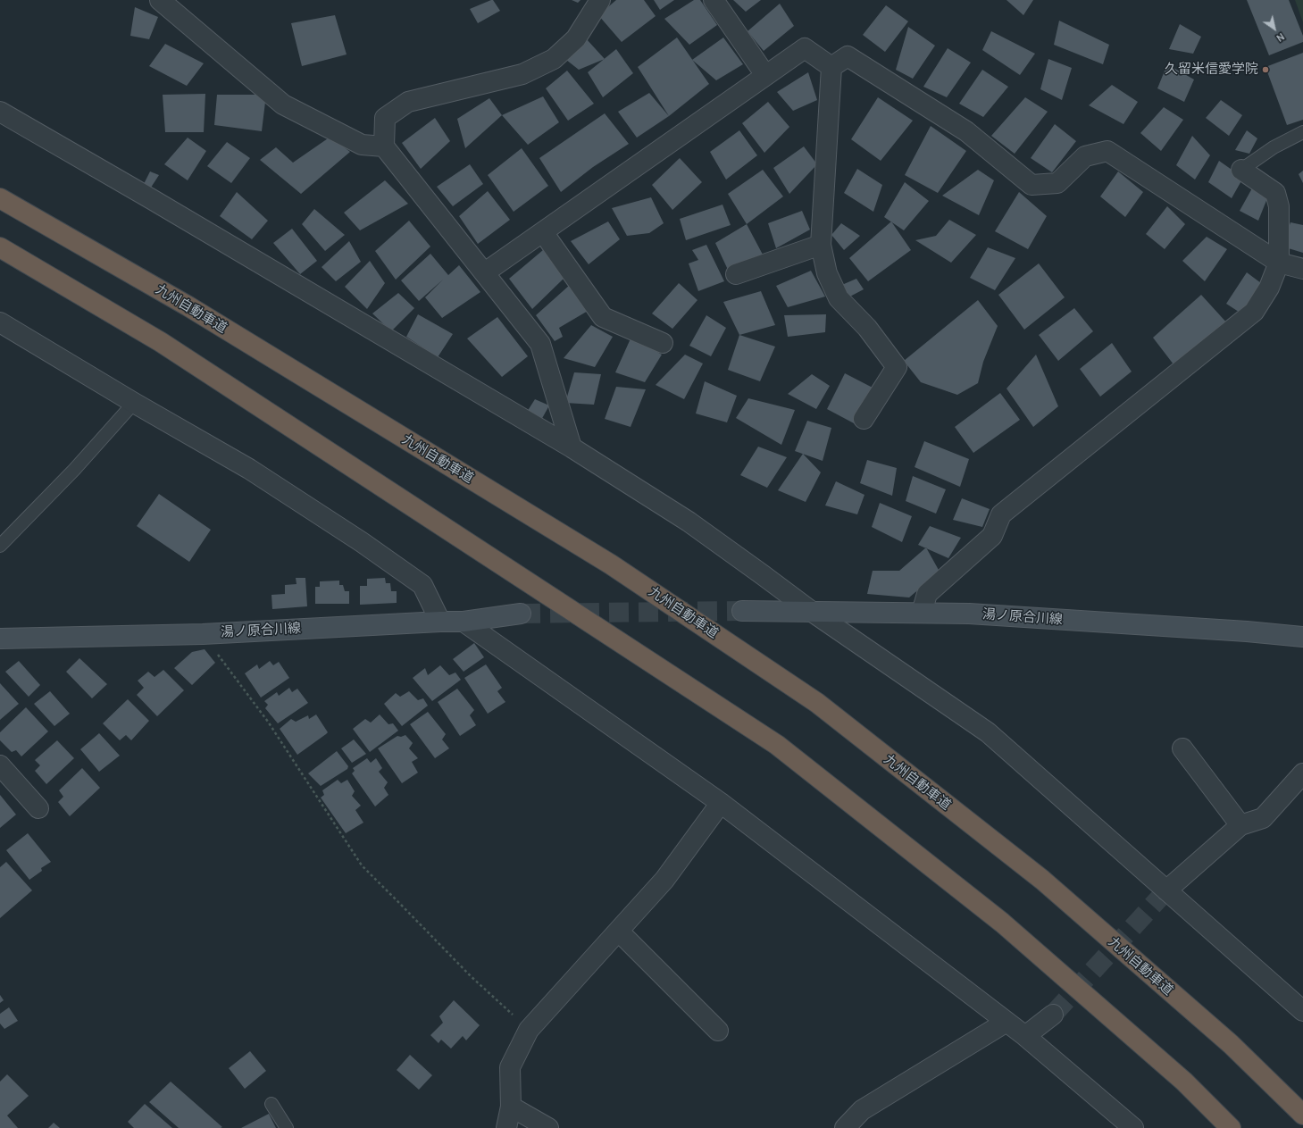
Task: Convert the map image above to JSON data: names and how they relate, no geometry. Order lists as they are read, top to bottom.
{
  "streets": {
    "highway": ["九州自動車道"],
    "main road": ["湯ノ原合川線"]
  },
  "places": ["久留米信愛学院"],
  "north": "bottom right"
}
